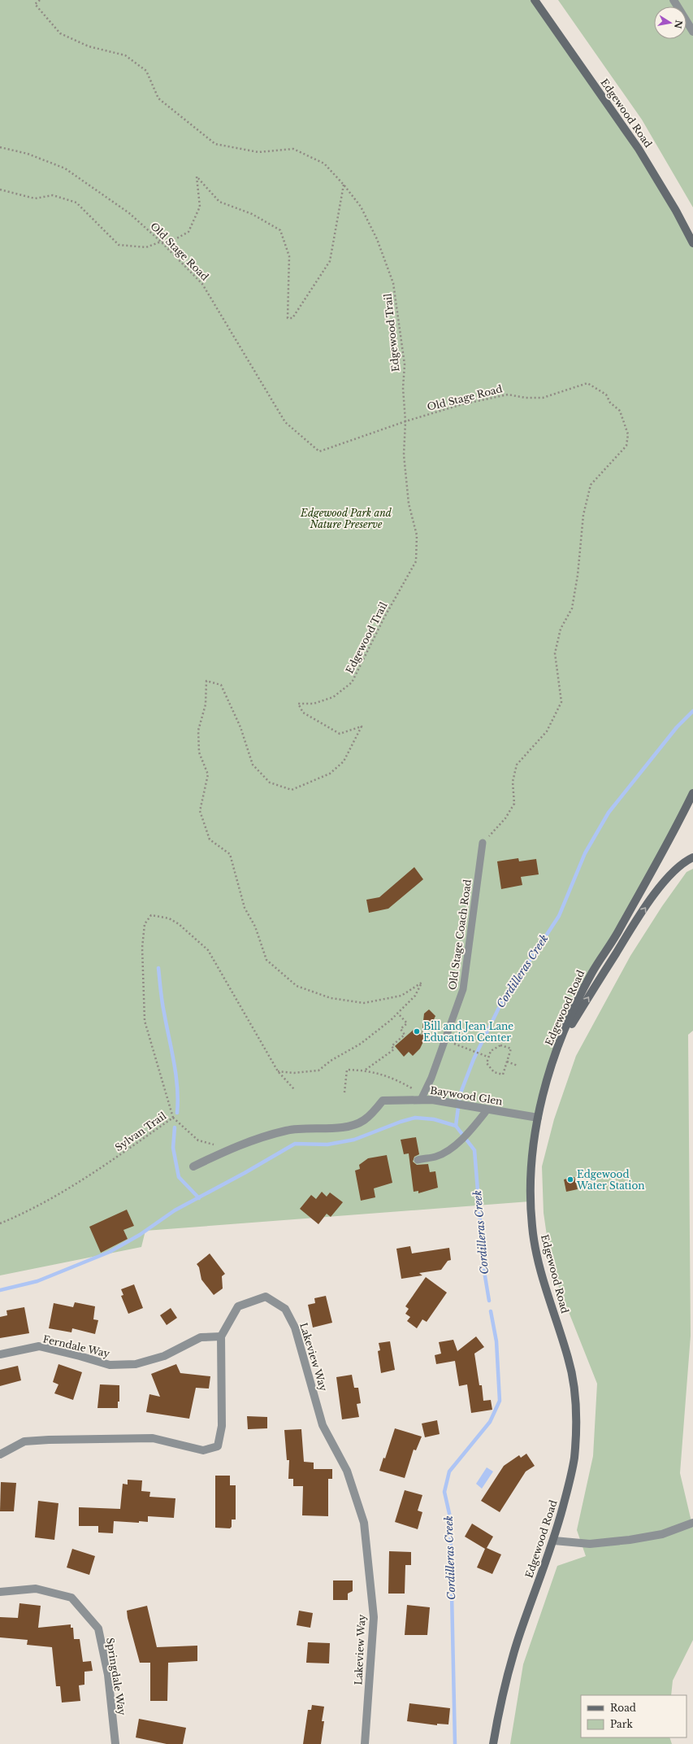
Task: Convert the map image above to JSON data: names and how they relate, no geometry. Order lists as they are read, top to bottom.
{
  "streets": {
    "main road": ["Edgewood Road"],
    "street": [
      "Baywood Glen",
      "Ferndale Way",
      "Lakeview Way",
      "Springdale Way"
    ],
    "lane": ["Old Stage Coach Road"],
    "path": ["Old Stage Road", "Edgewood Trail", "Sylvan Trail"]
  },
  "crossings": [
    ["Edgewood Road", "Baywood Glen"],
    ["Old Stage Road", "Edgewood Trail"],
    ["Old Stage Road", "Old Stage Coach Road"],
    ["Old Stage Coach Road", "Baywood Glen"],
    ["Ferndale Way", "Lakeview Way"]
  ],
  "water": ["Cordilleras Creek"],
  "parks": ["Edgewood Park and Nature Preserve"],
  "places": ["Bill and Jean Lane Education Center", "Edgewood Water Station"],
  "legend": ["Road", "Park"],
  "north": "right"
}
